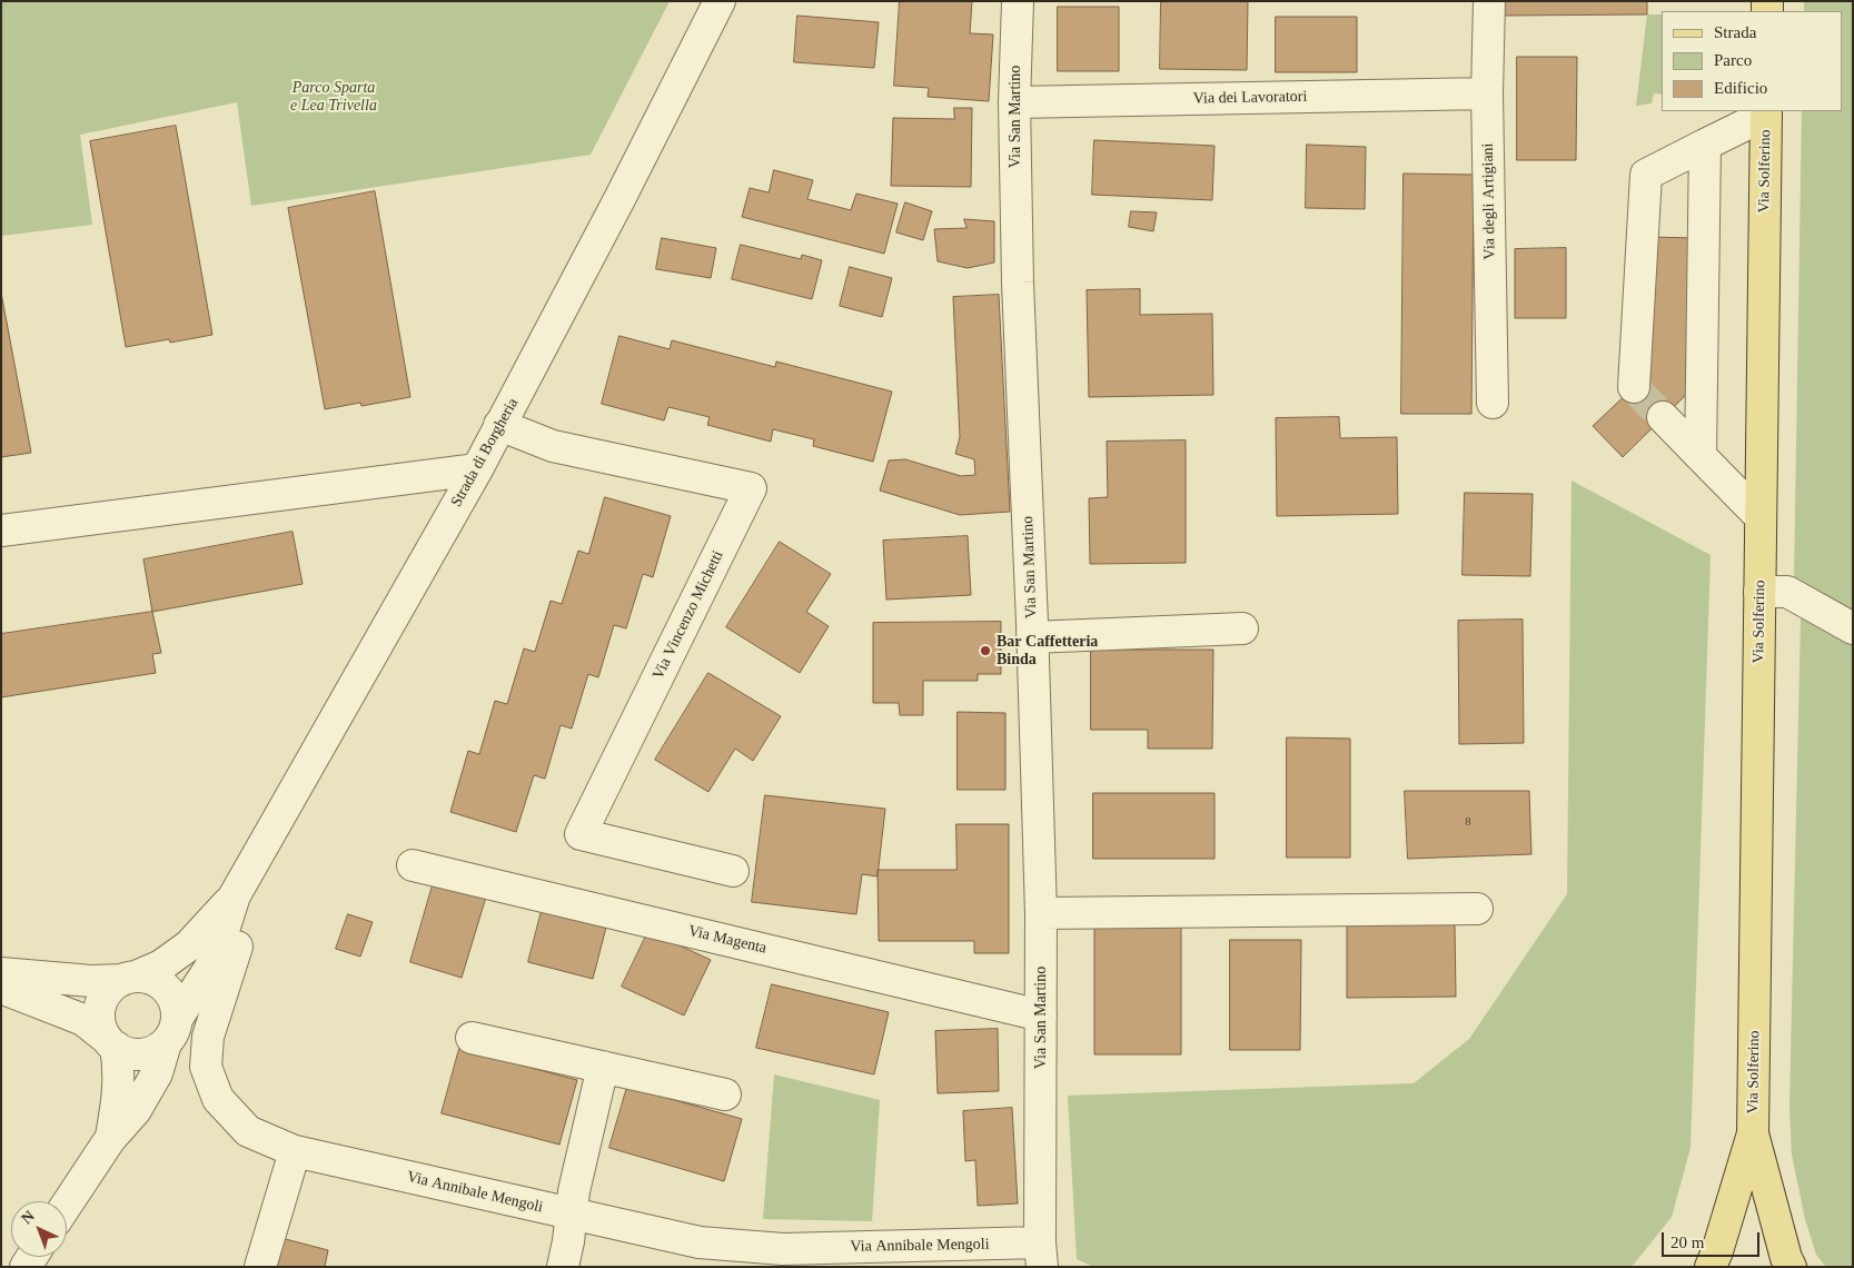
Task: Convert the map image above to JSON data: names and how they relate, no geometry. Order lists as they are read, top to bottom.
{
  "streets": {
    "main road": ["Via Solferino"],
    "street": [
      "Via dei Lavoratori",
      "Via San Martino",
      "Via degli Artigiani",
      "Strada di Borgheria",
      "Via Vincenzo Michetti",
      "Via Magenta",
      "Via Annibale Mengoli"
    ]
  },
  "crossings": [
    ["Via dei Lavoratori", "Via San Martino"],
    ["Via dei Lavoratori", "Via degli Artigiani"],
    ["Via San Martino", "Via Magenta"],
    ["Via San Martino", "Via Annibale Mengoli"],
    ["Strada di Borgheria", "Via Vincenzo Michetti"],
    ["Strada di Borgheria", "Via Annibale Mengoli"]
  ],
  "parks": ["Parco Sparta e Lea Trivella"],
  "places": ["Bar Caffetteria Binda"],
  "house_numbers": ["8"],
  "legend": ["Strada", "Parco", "Edificio"],
  "scale_bar": "20 m",
  "north": "top left"
}
